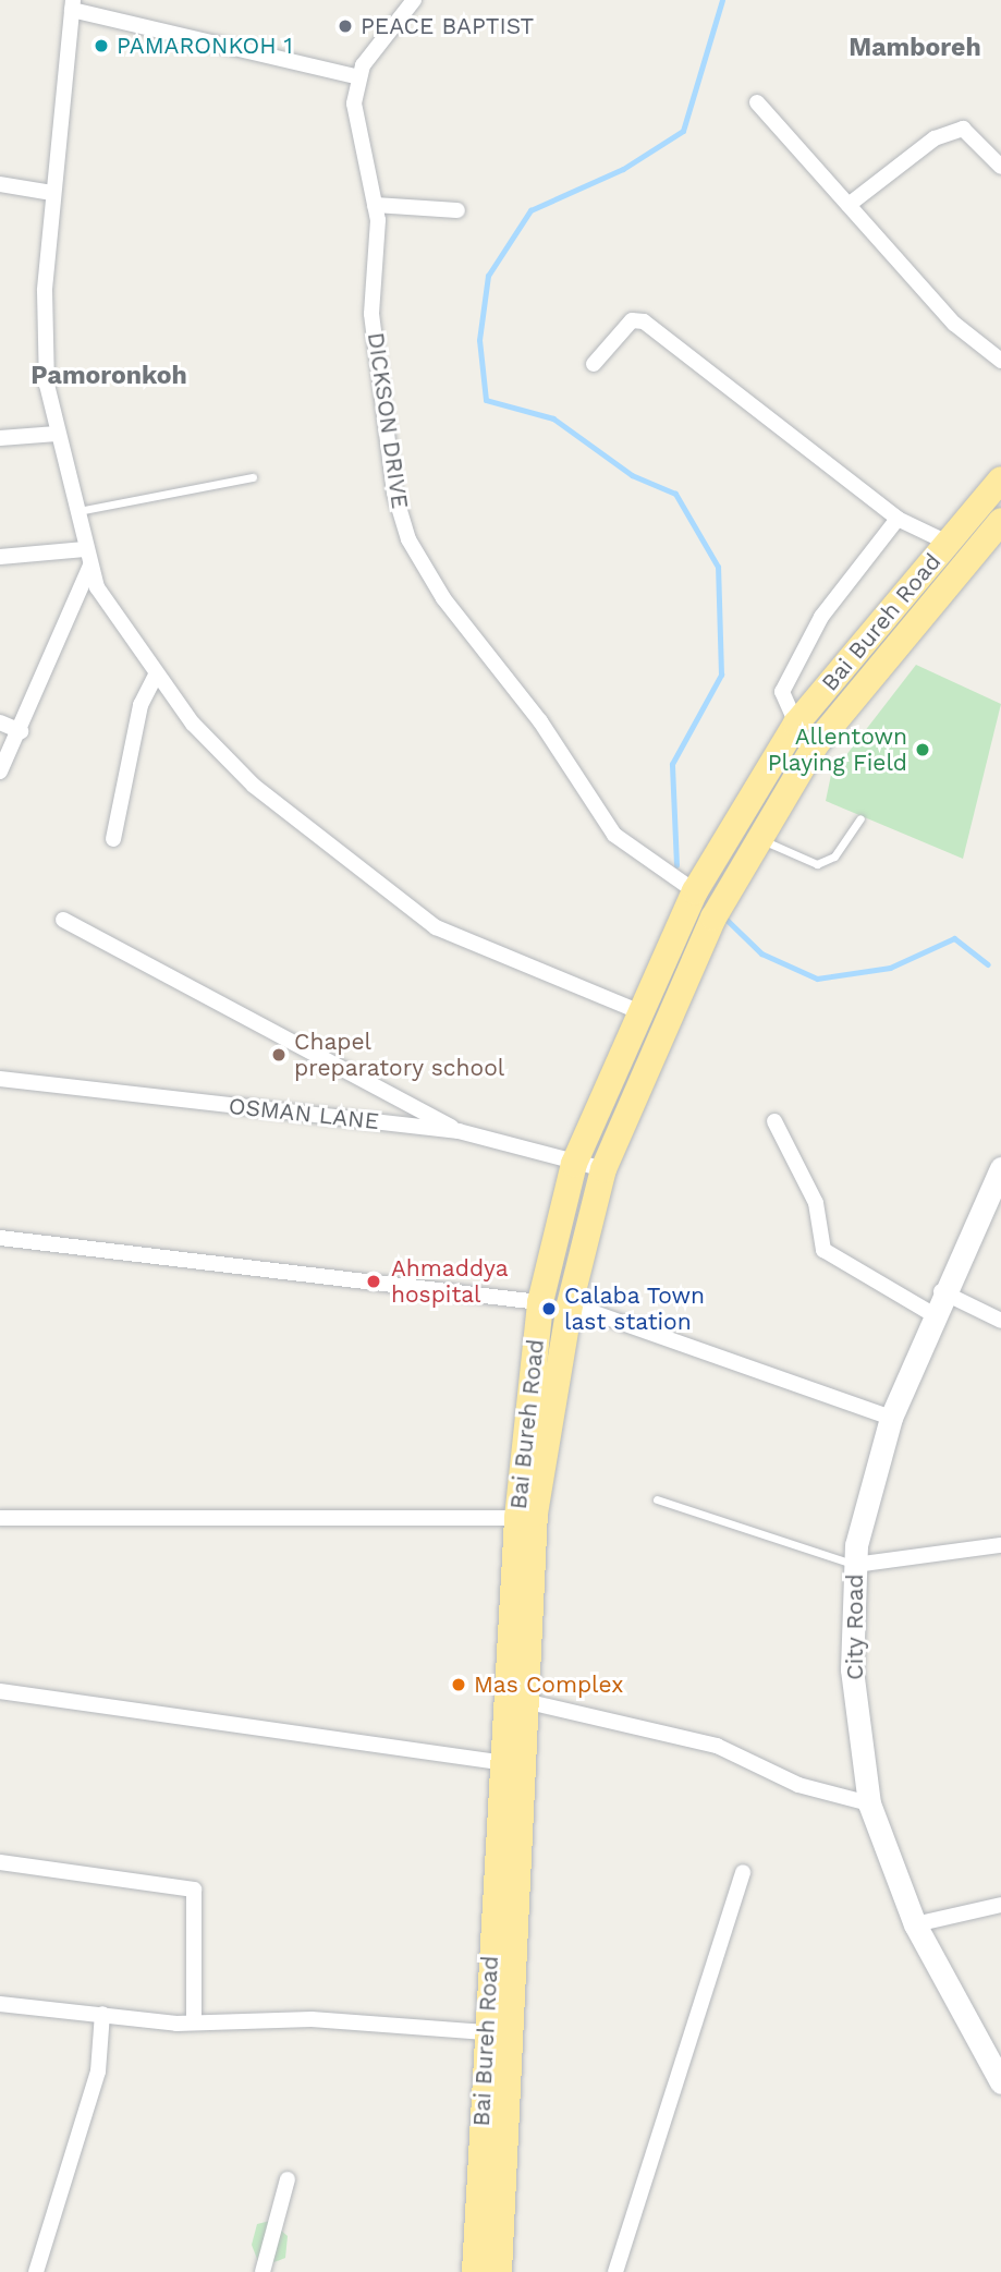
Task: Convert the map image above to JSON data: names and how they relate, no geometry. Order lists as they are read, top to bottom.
{
  "streets": {
    "highway": ["Bai Bureh Road"],
    "main road": ["City Road"],
    "street": ["DICKSON DRIVE", "OSMAN LANE"]
  },
  "crossings": [
    ["DICKSON DRIVE", "Bai Bureh Road"],
    ["Bai Bureh Road", "OSMAN LANE"]
  ],
  "districts": ["Mamboreh", "Pamoronkoh"],
  "places": [
    "PEACE BAPTIST",
    "PAMARONKOH 1",
    "Allentown Playing Field",
    "Chapel preparatory school",
    "Ahmaddya hospital",
    "Calaba Town last station",
    "Mas Complex"
  ]
}
